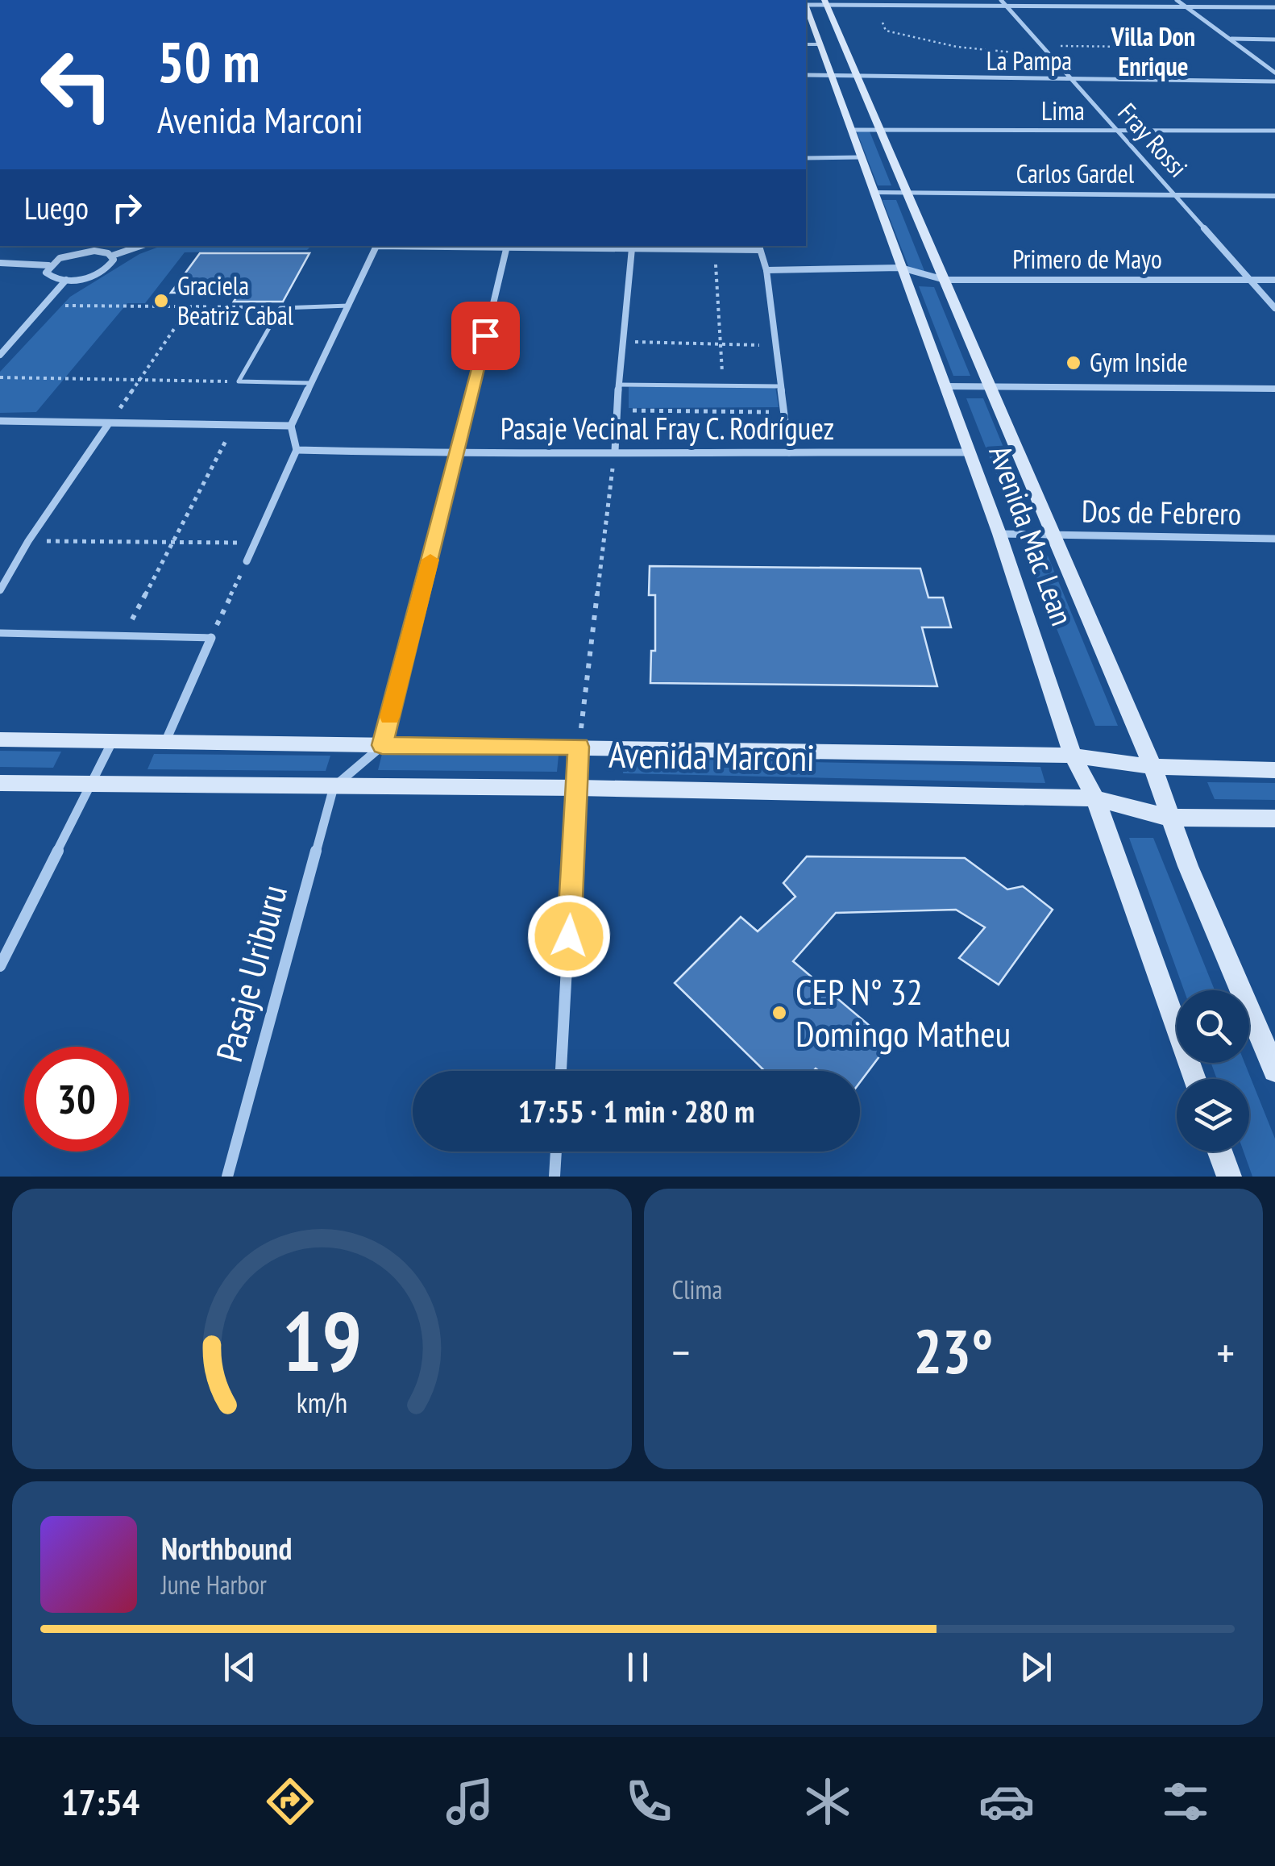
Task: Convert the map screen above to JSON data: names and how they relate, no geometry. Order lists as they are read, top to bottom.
{
  "streets": {
    "main road": ["Avenida Mac Lean", "Avenida Marconi"],
    "street": [
      "La Pampa",
      "Lima",
      "Fray Rossi",
      "Carlos Gardel",
      "Primero de Mayo",
      "Pasaje Vecinal Fray C. Rodríguez",
      "Dos de Febrero",
      "Pasaje Uriburu"
    ]
  },
  "crossings": [
    ["La Pampa", "Fray Rossi"],
    ["La Pampa", "Avenida Mac Lean"],
    ["Lima", "Fray Rossi"],
    ["Lima", "Avenida Mac Lean"],
    ["Fray Rossi", "Carlos Gardel"],
    ["Fray Rossi", "Primero de Mayo"],
    ["Carlos Gardel", "Avenida Mac Lean"],
    ["Primero de Mayo", "Avenida Mac Lean"],
    ["Pasaje Vecinal Fray C. Rodríguez", "Avenida Mac Lean"],
    ["Dos de Febrero", "Avenida Mac Lean"],
    ["Avenida Mac Lean", "Avenida Marconi"],
    ["Avenida Marconi", "Pasaje Uriburu"]
  ],
  "districts": ["Villa Don Enrique"],
  "places": ["Graciela Beatriz Cabal", "Gym Inside", "CEP N° 32 Domingo Matheu"],
  "page": {
    "turn": ["50 m", "Avenida Marconi"],
    "then": "Luego",
    "limit": "30",
    "trip": "17:55 · 1 min · 280 m",
    "tile": "Clima",
    "heat": ["−", "23°", "+"],
    "song": ["Northbound", "June Harbor"],
    "tabs": "17:54",
    "gauge": ["19", "km/h"]
  }
}
